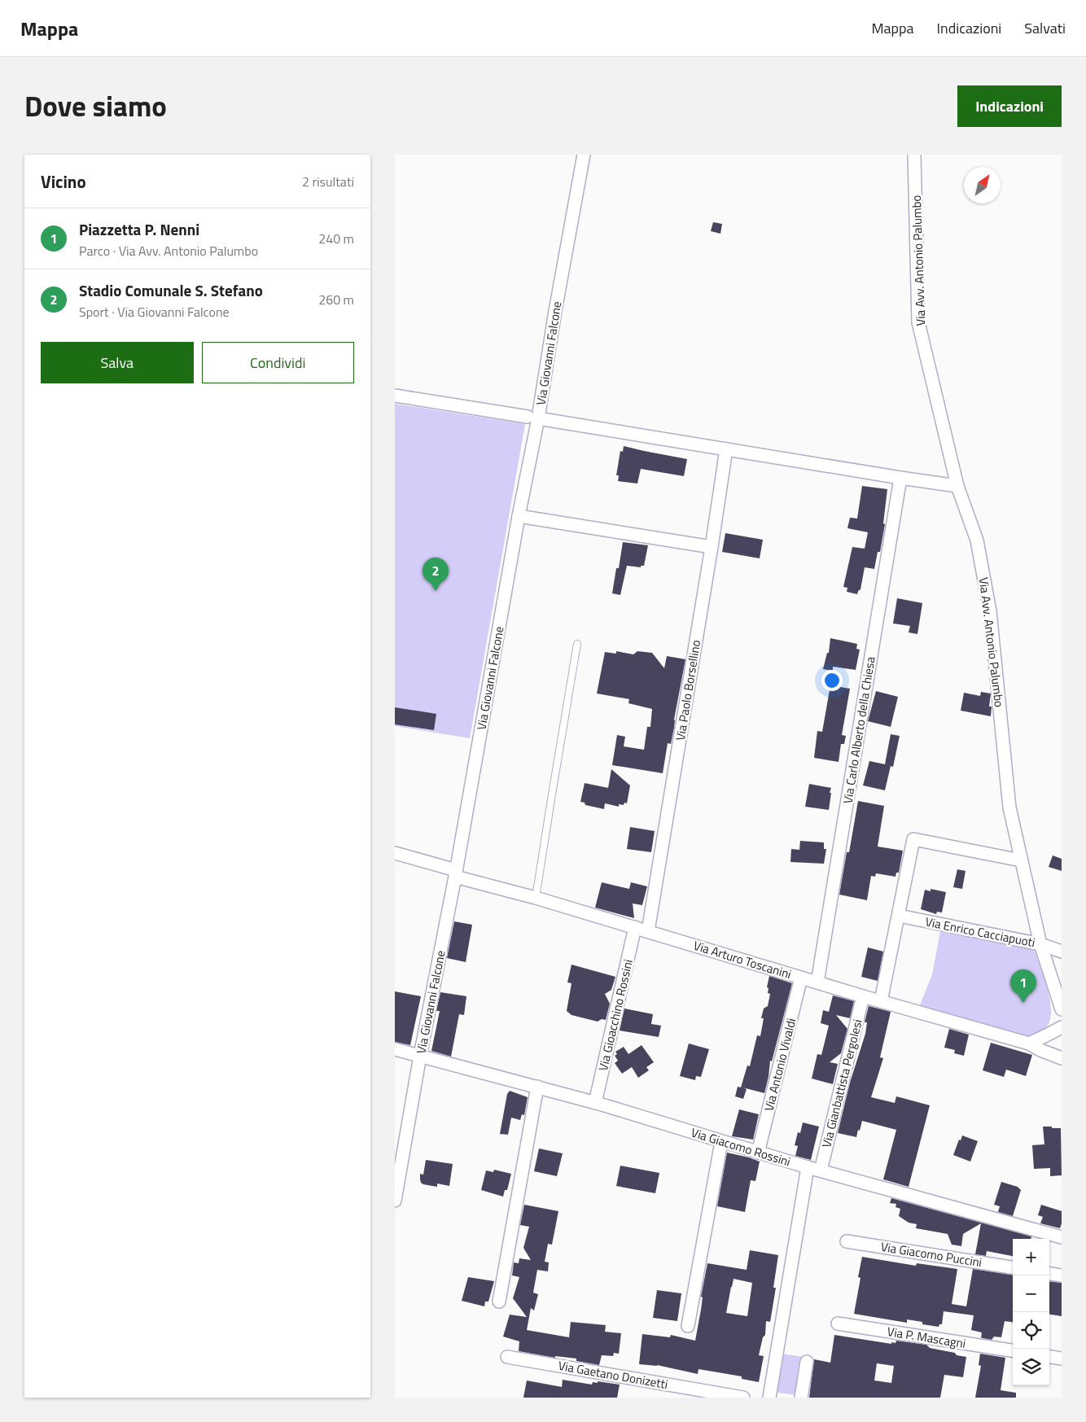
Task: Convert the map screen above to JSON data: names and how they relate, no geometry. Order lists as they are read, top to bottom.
{
  "streets": {
    "street": [
      "Via Avv. Antonio Palumbo",
      "Via Giovanni Falcone",
      "Via Paolo Borsellino",
      "Via Carlo Alberto della Chiesa",
      "Via Enrico Cacciapuoti",
      "Via Arturo Toscanini",
      "Via Gioacchino Rossini",
      "Via Antonio Vivaldi",
      "Via Gianbattista Pergolesi",
      "Via Giacomo Rossini",
      "Via Giacomo Puccini",
      "Via P. Mascagni",
      "Via Gaetano Donizetti"
    ]
  },
  "crossings": [
    ["Via Avv. Antonio Palumbo", "Via Enrico Cacciapuoti"],
    ["Via Giovanni Falcone", "Via Arturo Toscanini"],
    ["Via Giovanni Falcone", "Via Giacomo Rossini"],
    ["Via Paolo Borsellino", "Via Arturo Toscanini"],
    ["Via Carlo Alberto della Chiesa", "Via Arturo Toscanini"],
    ["Via Arturo Toscanini", "Via Gioacchino Rossini"],
    ["Via Arturo Toscanini", "Via Antonio Vivaldi"],
    ["Via Arturo Toscanini", "Via Gianbattista Pergolesi"],
    ["Via Gioacchino Rossini", "Via Giacomo Rossini"],
    ["Via Antonio Vivaldi", "Via Giacomo Rossini"],
    ["Via Gianbattista Pergolesi", "Via Giacomo Rossini"]
  ],
  "north": "top right",
  "page": {
    "header": "Mappa",
    "nav": ["Mappa", "Indicazioni", "Salvati"],
    "title": "Dove siamo",
    "buttons": [
      "Indicazioni",
      ["Salva", "Condividi"]
    ],
    "heading": ["Vicino", "2 risultati"],
    "list": [
      {
        "mark": "1",
        "name": "Piazzetta P. Nenni",
        "note": "Parco · Via Avv. Antonio Palumbo",
        "value": "240 m"
      },
      {
        "mark": "2",
        "name": "Stadio Comunale S. Stefano",
        "note": "Sport · Via Giovanni Falcone",
        "value": "260 m"
      }
    ],
    "pins": ["2", "1"],
    "map_buttons": ["+", "−"]
  }
}
